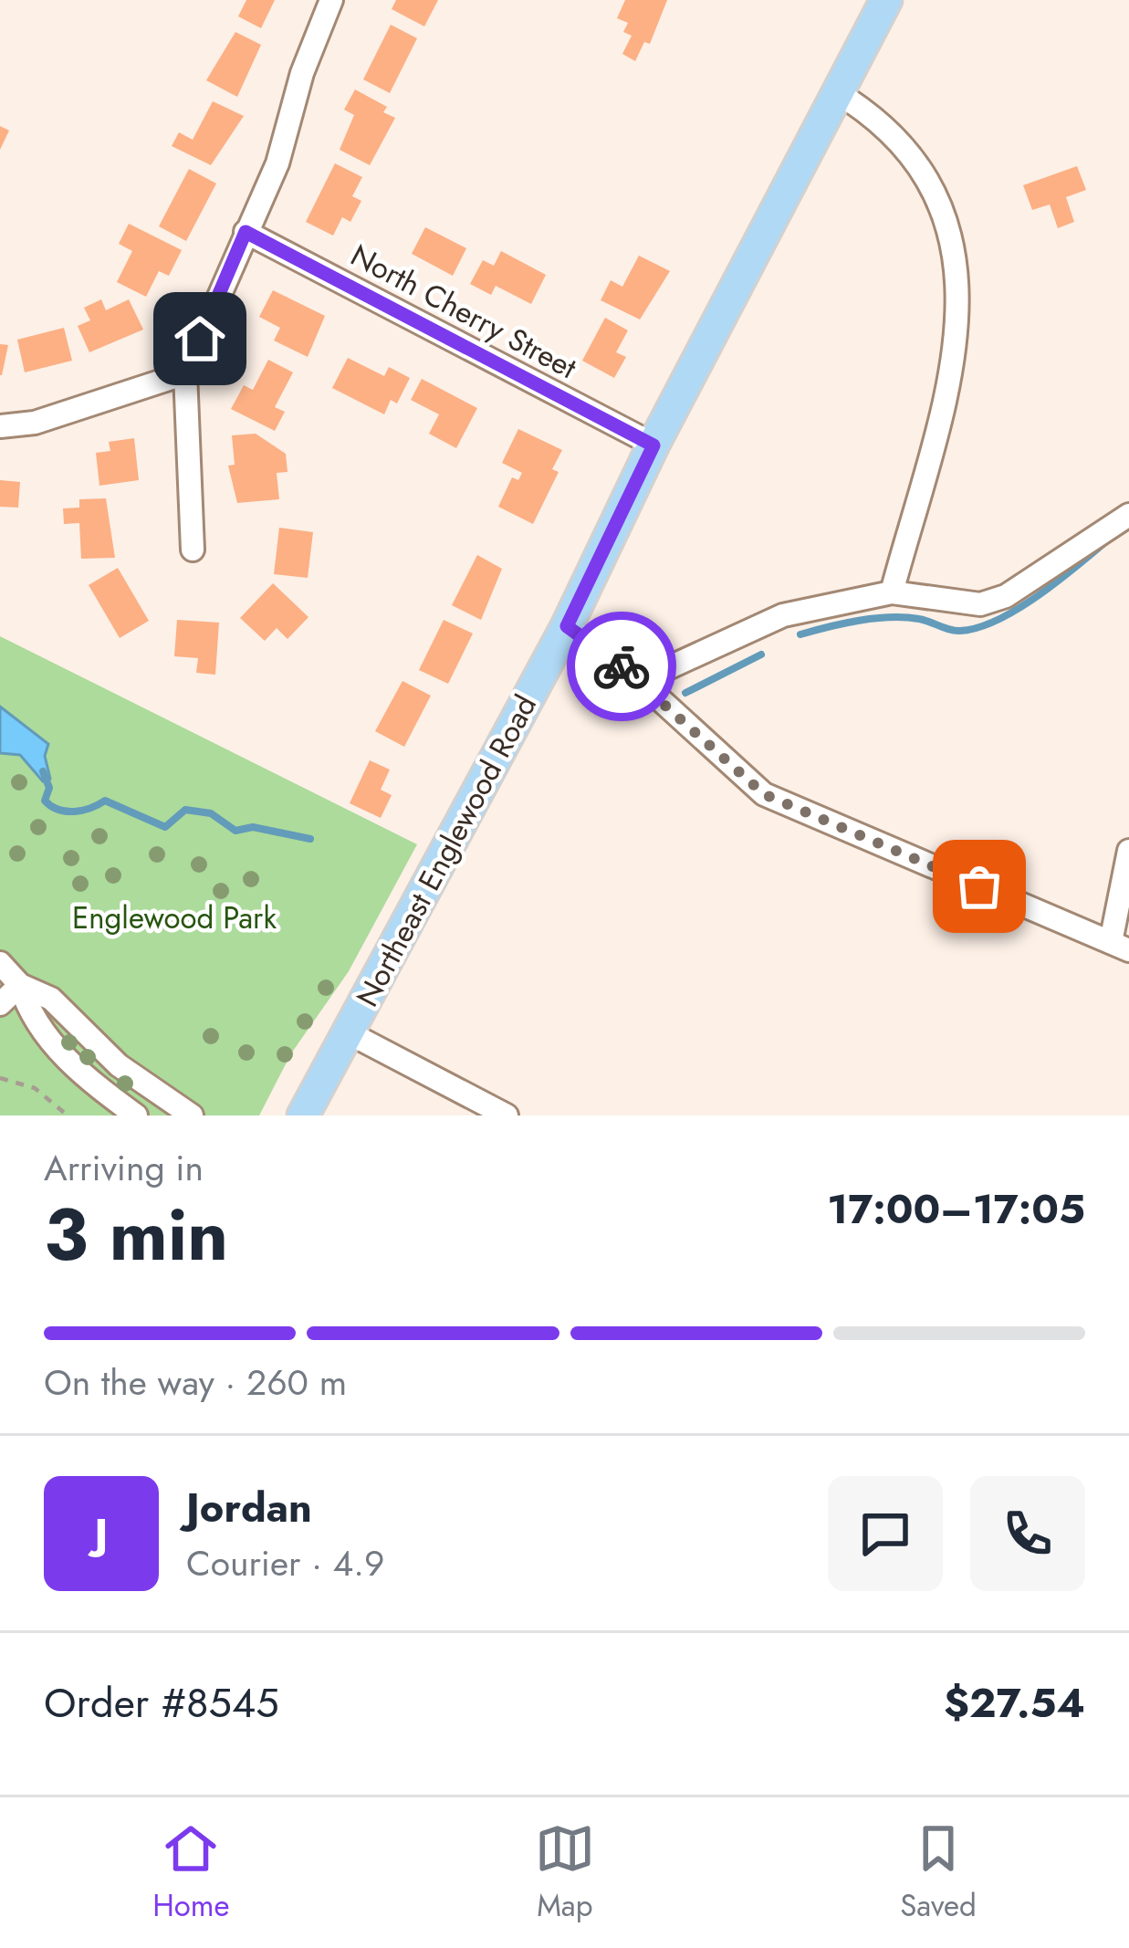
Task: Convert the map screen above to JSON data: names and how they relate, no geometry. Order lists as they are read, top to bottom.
{
  "streets": {
    "main road": ["Northeast Englewood Road"],
    "street": ["North Cherry Street"]
  },
  "crossings": [
    ["North Cherry Street", "Northeast Englewood Road"]
  ],
  "parks": ["Englewood Park"],
  "page": {
    "heading": ["3 min", "Arriving in", "17:00–17:05"],
    "panel": [
      "Jordan",
      "Courier · 4.9",
      "Order #8545",
      "$27.54"
    ],
    "bar": "On the way · 260 m",
    "round": "J",
    "tabs": ["Home", "Map", "Saved"]
  }
}
